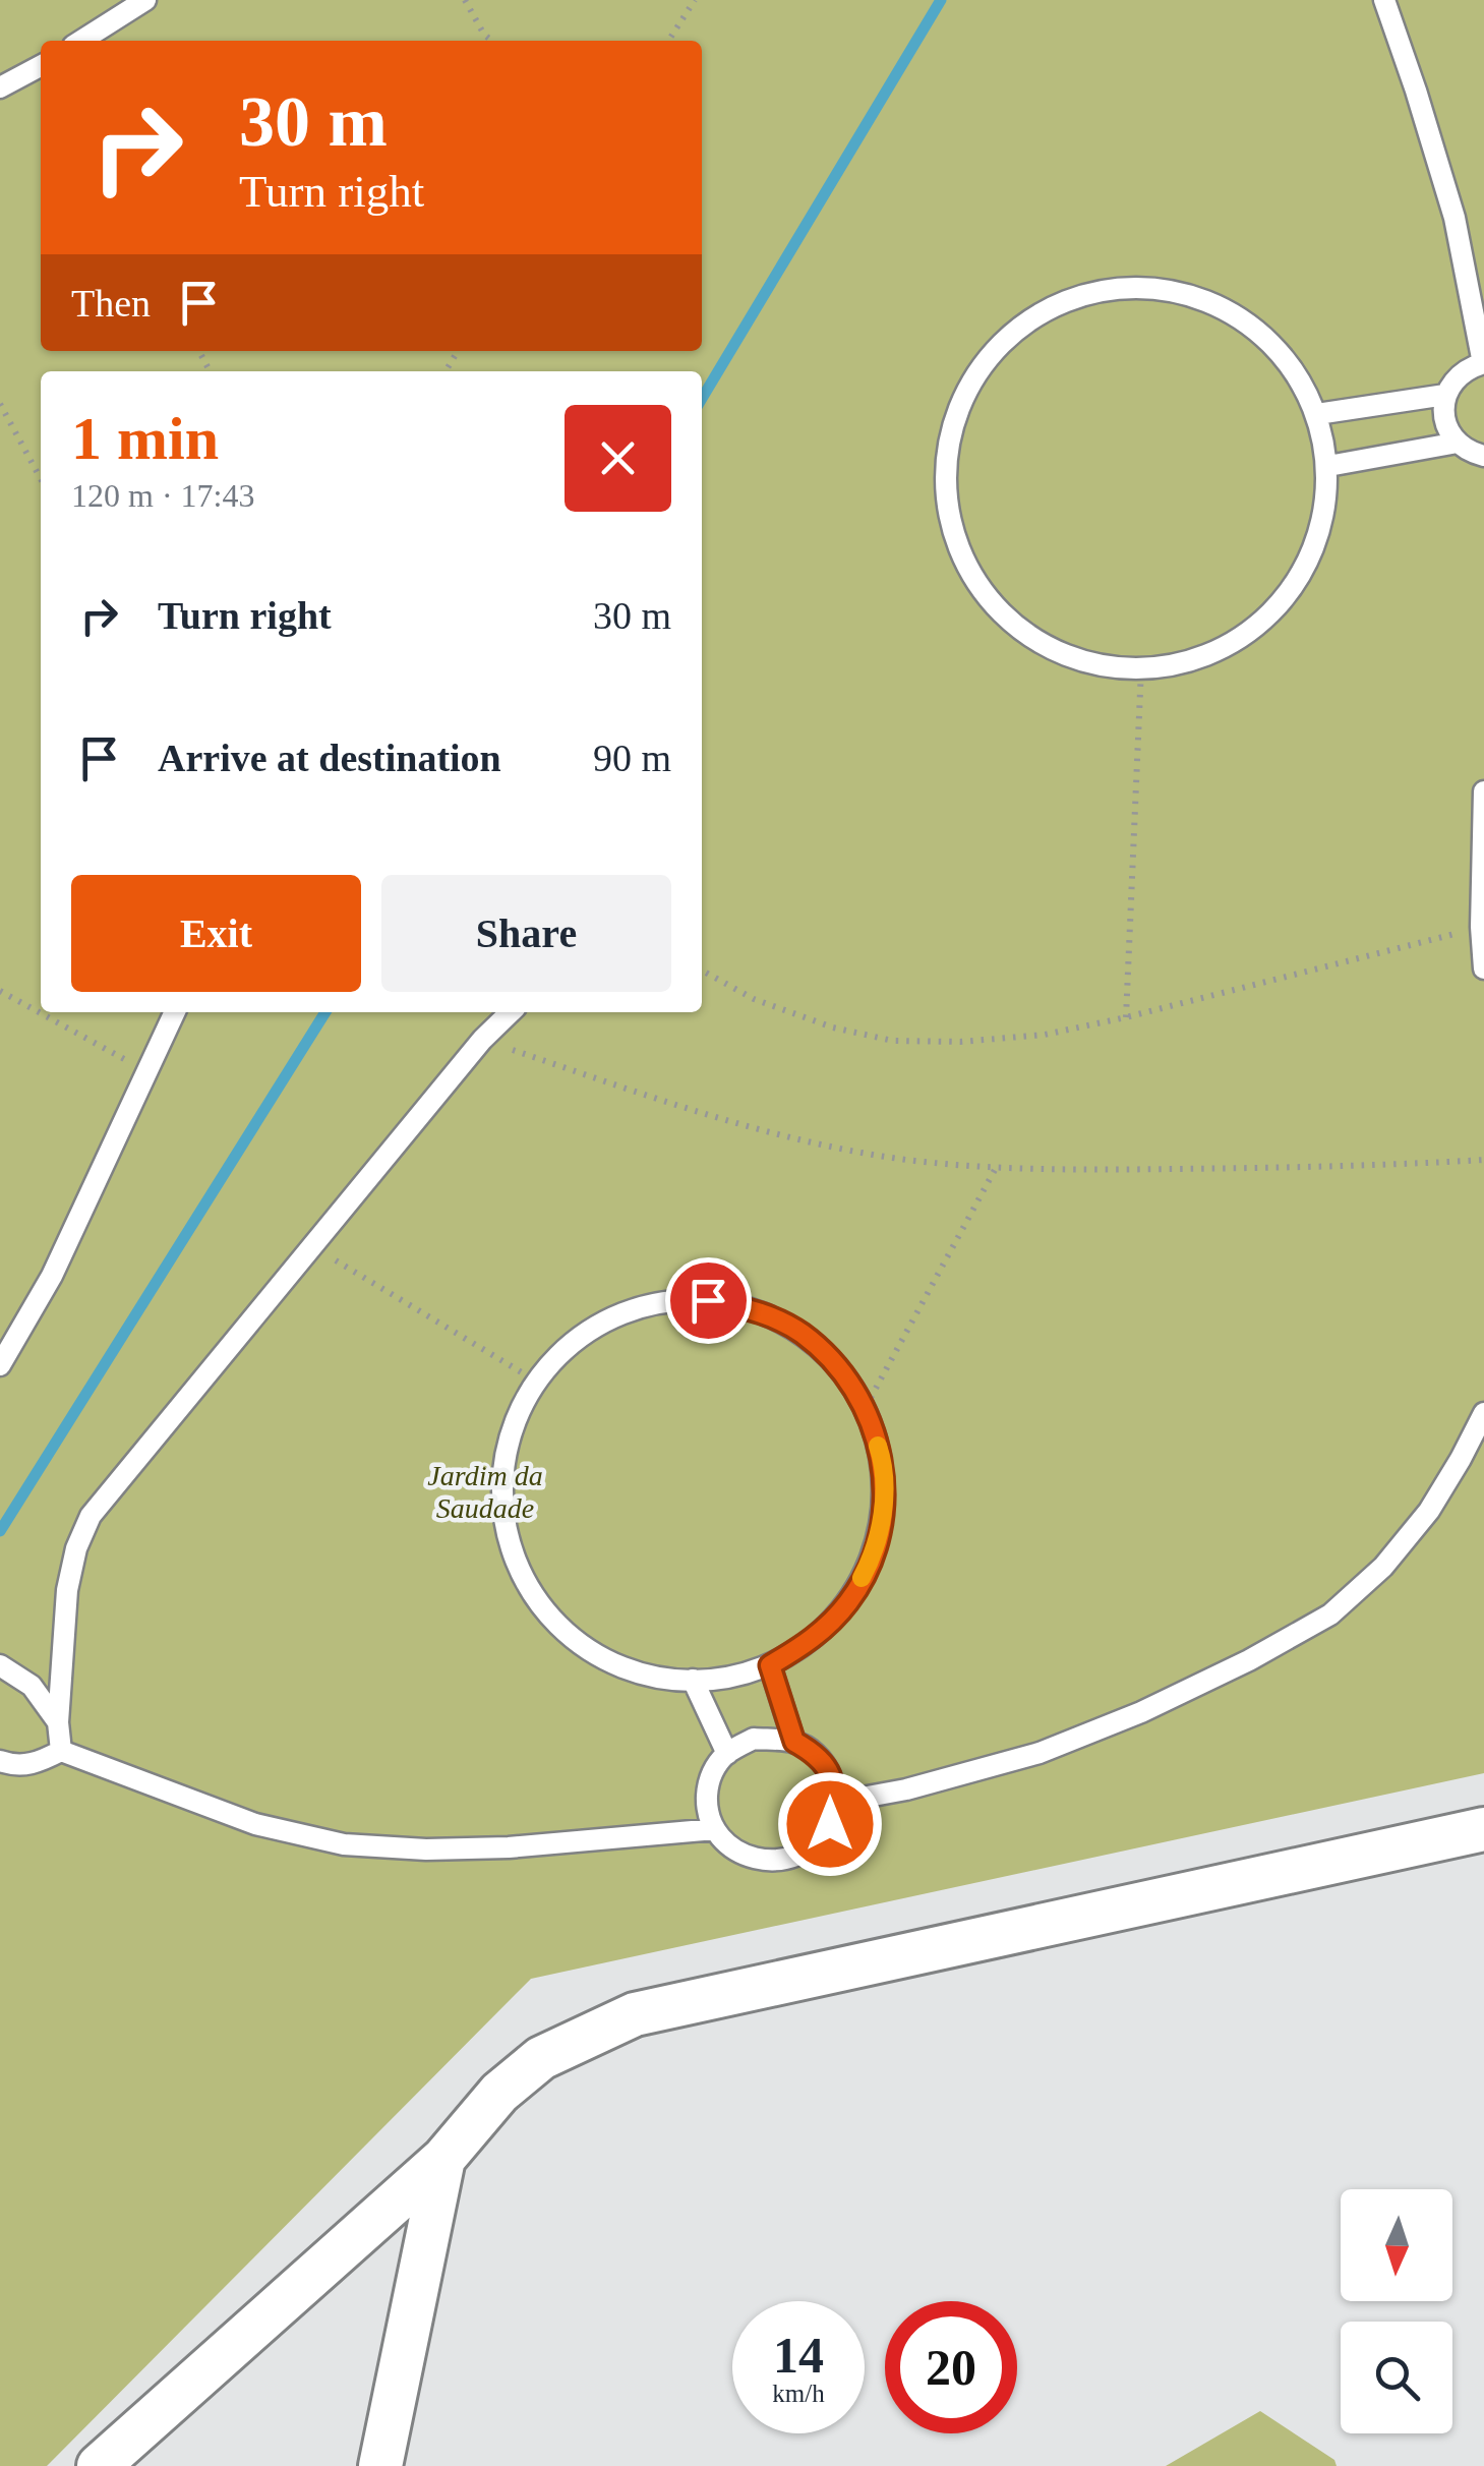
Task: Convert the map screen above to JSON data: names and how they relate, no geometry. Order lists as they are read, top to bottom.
{
  "parks": ["Jardim da Saudade"],
  "north": "bottom",
  "page": {
    "turn": ["30 m", "Turn right"],
    "then": "Then",
    "heading": ["1 min", "120 m · 17:43"],
    "list": [
      {
        "name": "Turn right",
        "value": "30 m"
      },
      {
        "name": "Arrive at destination",
        "value": "90 m"
      }
    ],
    "buttons": ["Exit", "Share"],
    "speed": "14 km/h",
    "limit": "20"
  }
}
